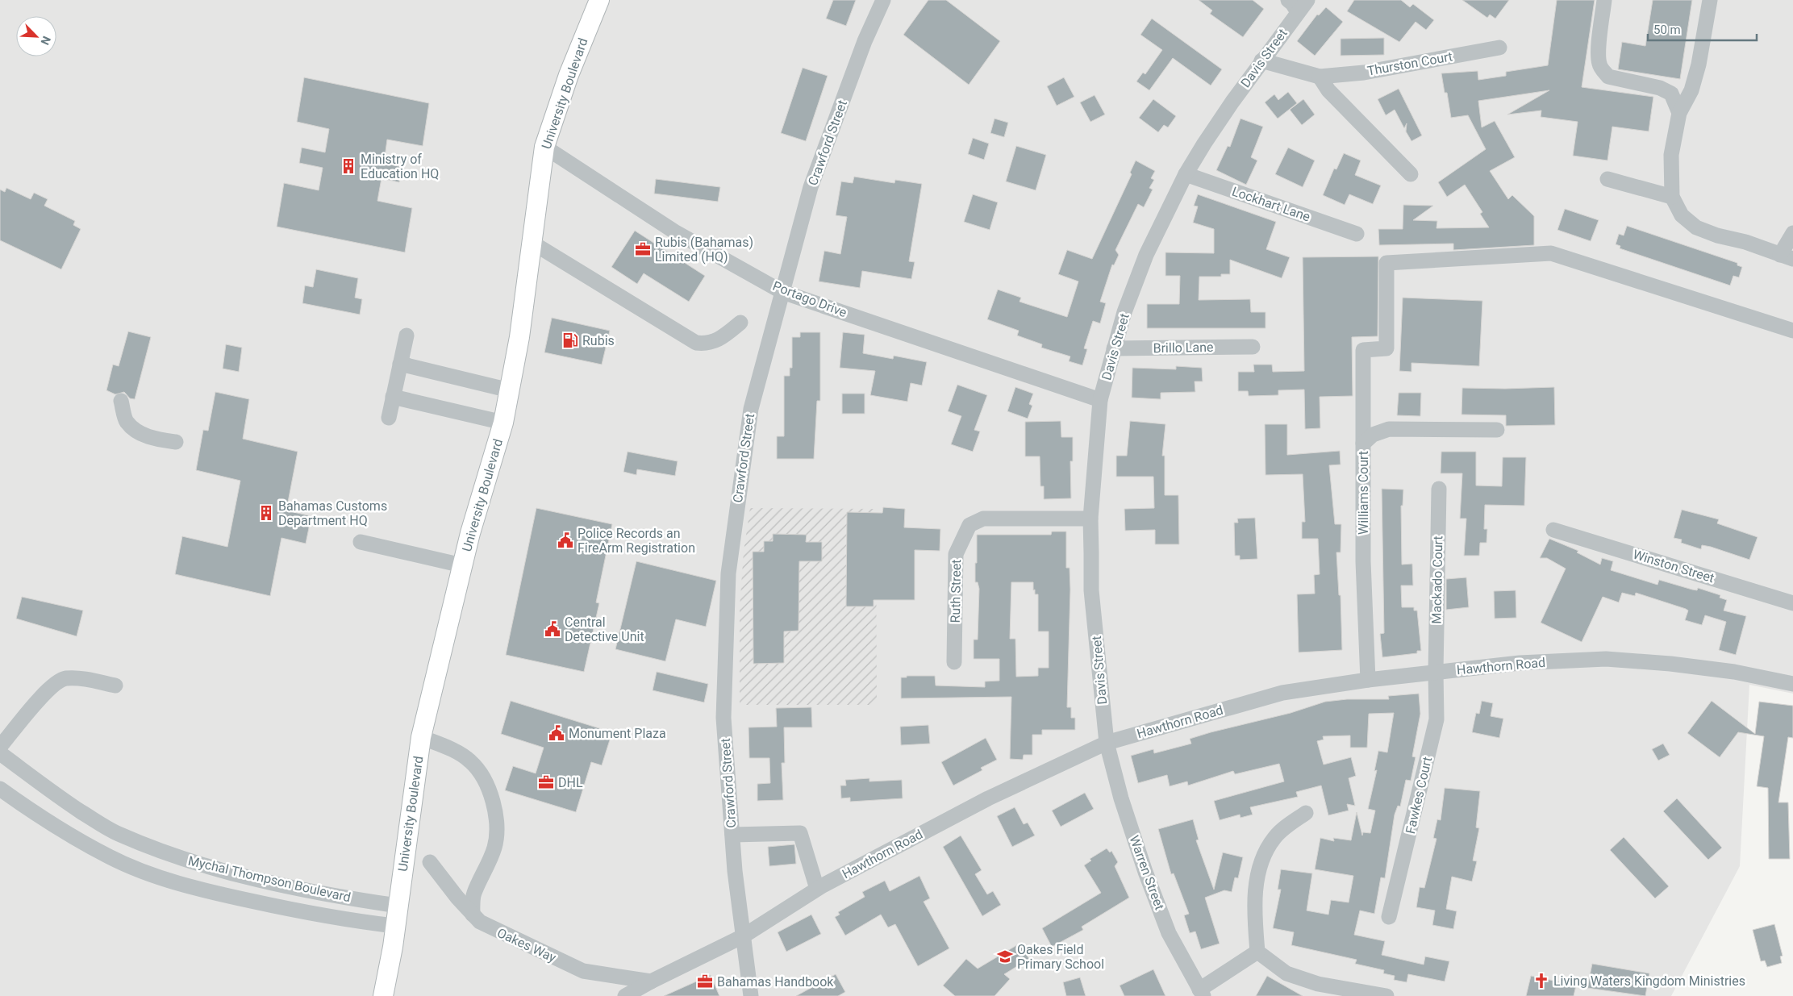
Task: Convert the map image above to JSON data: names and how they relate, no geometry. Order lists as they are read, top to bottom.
{
  "streets": {
    "main road": ["University Boulevard"],
    "street": [
      "Davis Street",
      "Thurston Court",
      "Crawford Street",
      "Lockhart Lane",
      "Portago Drive",
      "Brillo Lane",
      "Williams Court",
      "Winston Street",
      "Mackado Court",
      "Ruth Street",
      "Hawthorn Road",
      "Fawkes Court",
      "Warren Street",
      "Mychal Thompson Boulevard",
      "Oakes Way"
    ]
  },
  "crossings": [
    ["Davis Street", "Thurston Court"],
    ["Davis Street", "Lockhart Lane"],
    ["Davis Street", "Portago Drive"],
    ["Davis Street", "Brillo Lane"],
    ["Davis Street", "Ruth Street"],
    ["Davis Street", "Hawthorn Road"],
    ["Davis Street", "Warren Street"],
    ["University Boulevard", "Portago Drive"],
    ["University Boulevard", "Mychal Thompson Boulevard"],
    ["Crawford Street", "Portago Drive"],
    ["Crawford Street", "Hawthorn Road"],
    ["Williams Court", "Hawthorn Road"],
    ["Mackado Court", "Hawthorn Road"],
    ["Mackado Court", "Fawkes Court"],
    ["Hawthorn Road", "Fawkes Court"],
    ["Hawthorn Road", "Warren Street"],
    ["Hawthorn Road", "Oakes Way"]
  ],
  "places": {
    "building": ["Ministry of Education HQ", "Bahamas Customs Department HQ"],
    "office": ["Rubis (Bahamas) Limited (HQ)", "DHL", "Bahamas Handbook"],
    "fuel station": ["Rubis"],
    "public building": ["Police Records an FireArm Registration", "Central Detective Unit", "Monument Plaza"],
    "school or university": ["Oakes Field Primary School"],
    "church": ["Living Waters Kingdom Ministries"]
  },
  "scale_bar": "50 m",
  "north": "bottom right"
}
